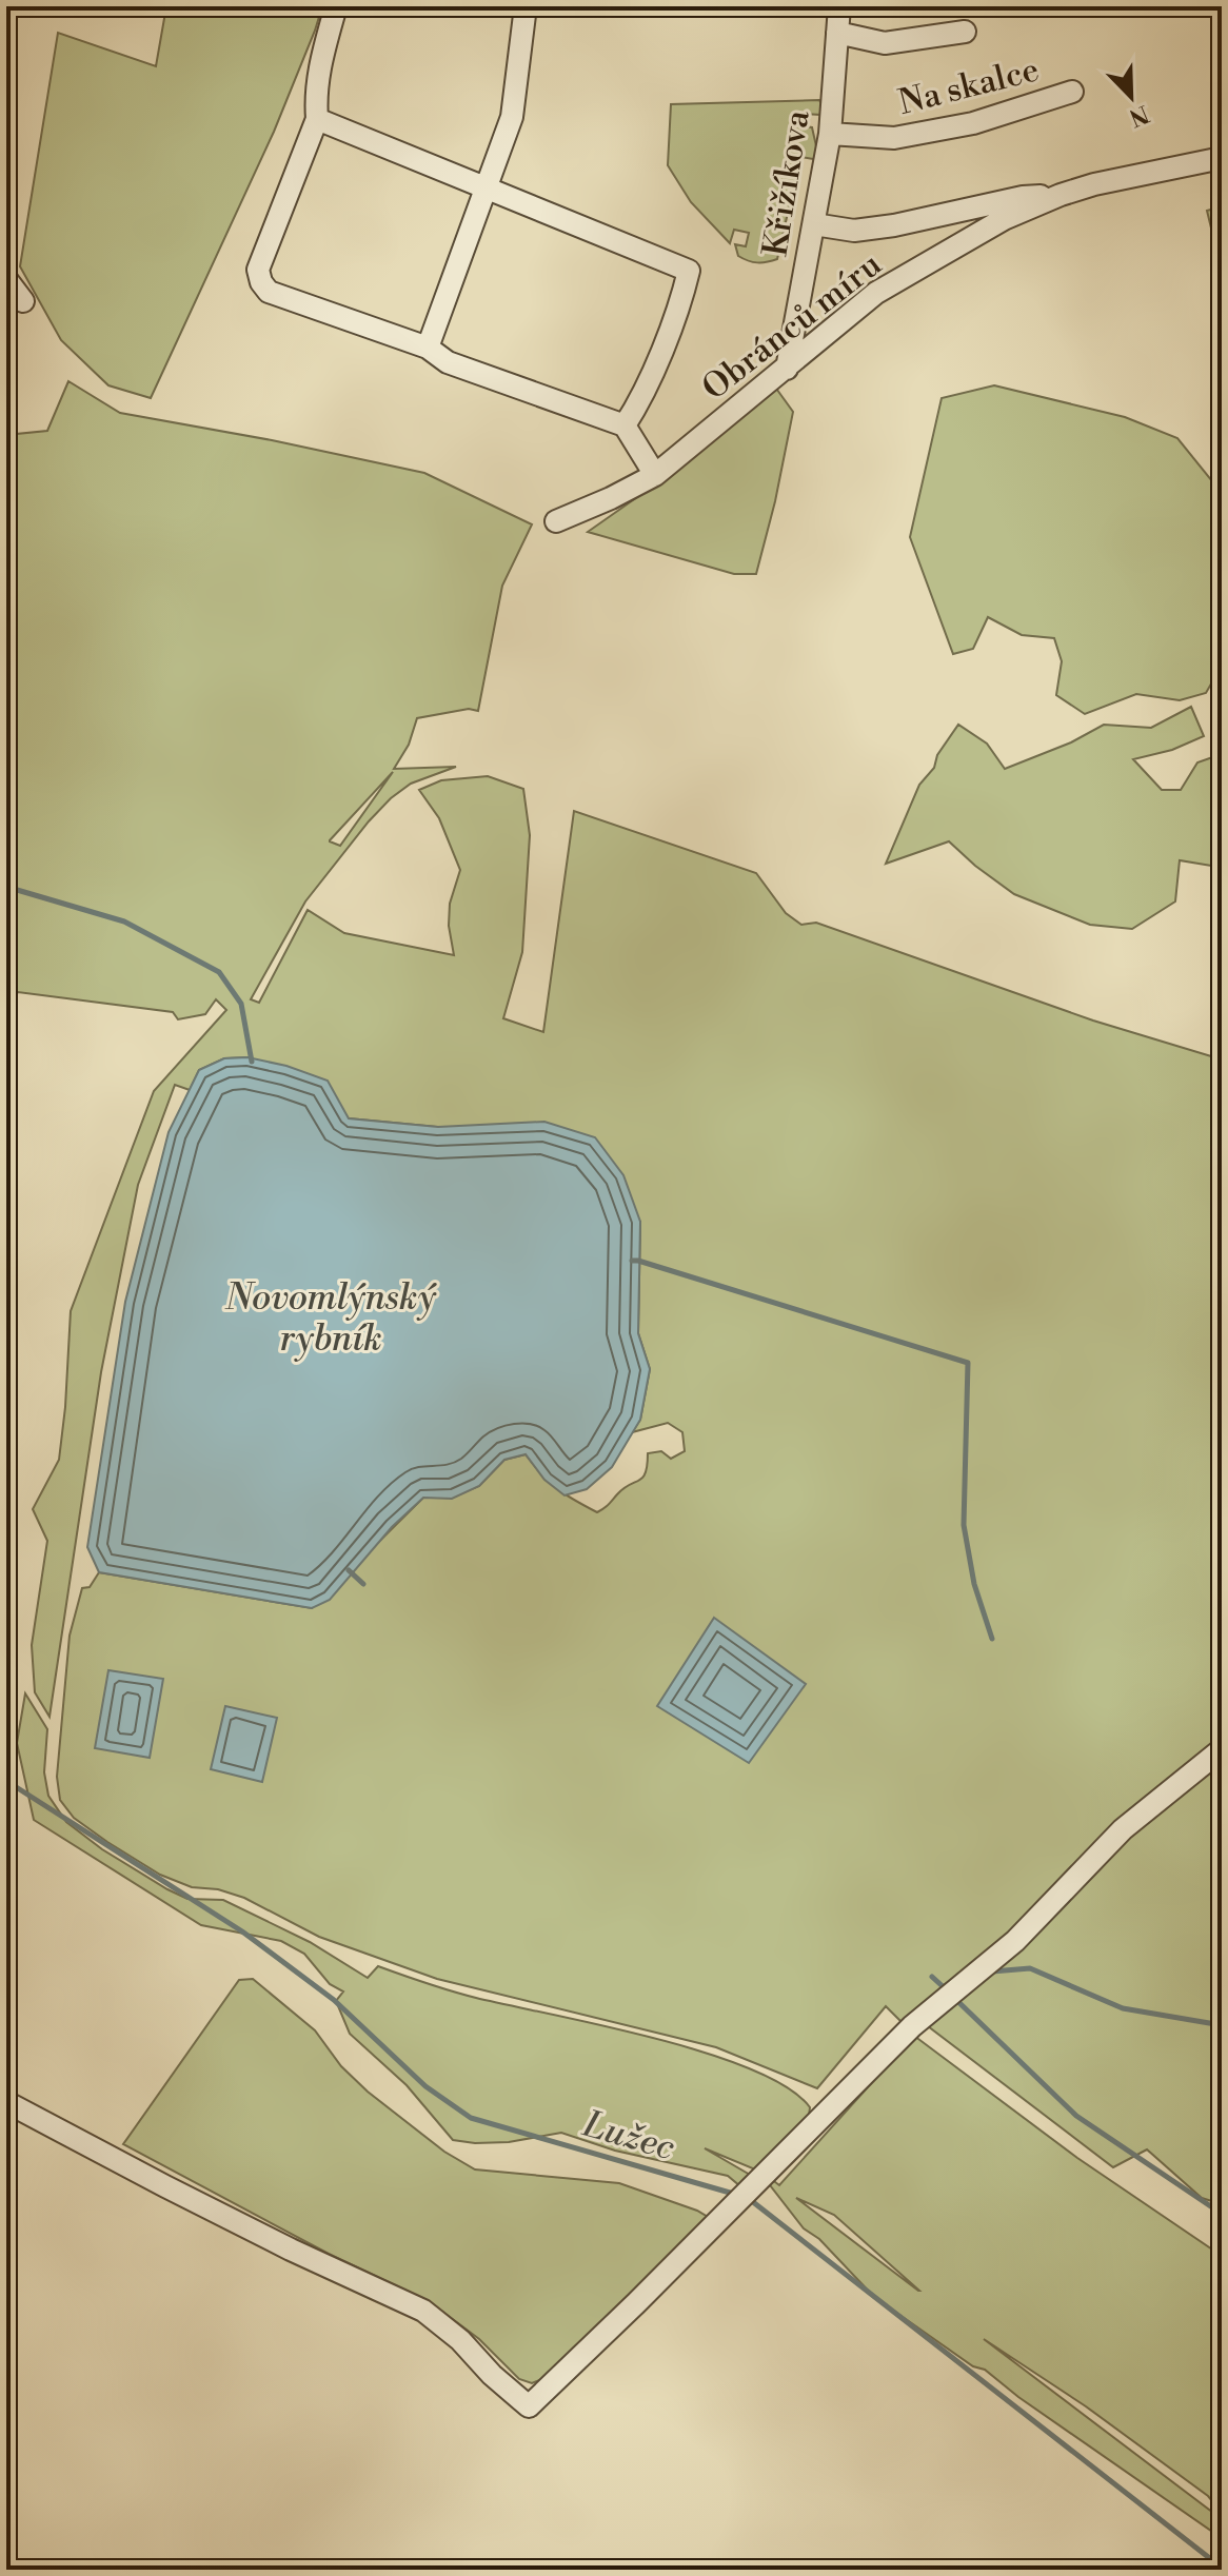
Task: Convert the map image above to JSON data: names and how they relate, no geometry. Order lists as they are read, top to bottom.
{
  "streets": {
    "street": ["Na skalce", "Křižíkova", "Obránců míru"]
  },
  "crossings": [
    ["Na skalce", "Křižíkova"],
    ["Křižíkova", "Obránců míru"]
  ],
  "water": ["Novomlýnský rybník", "Lužec"],
  "north": "bottom right"
}
